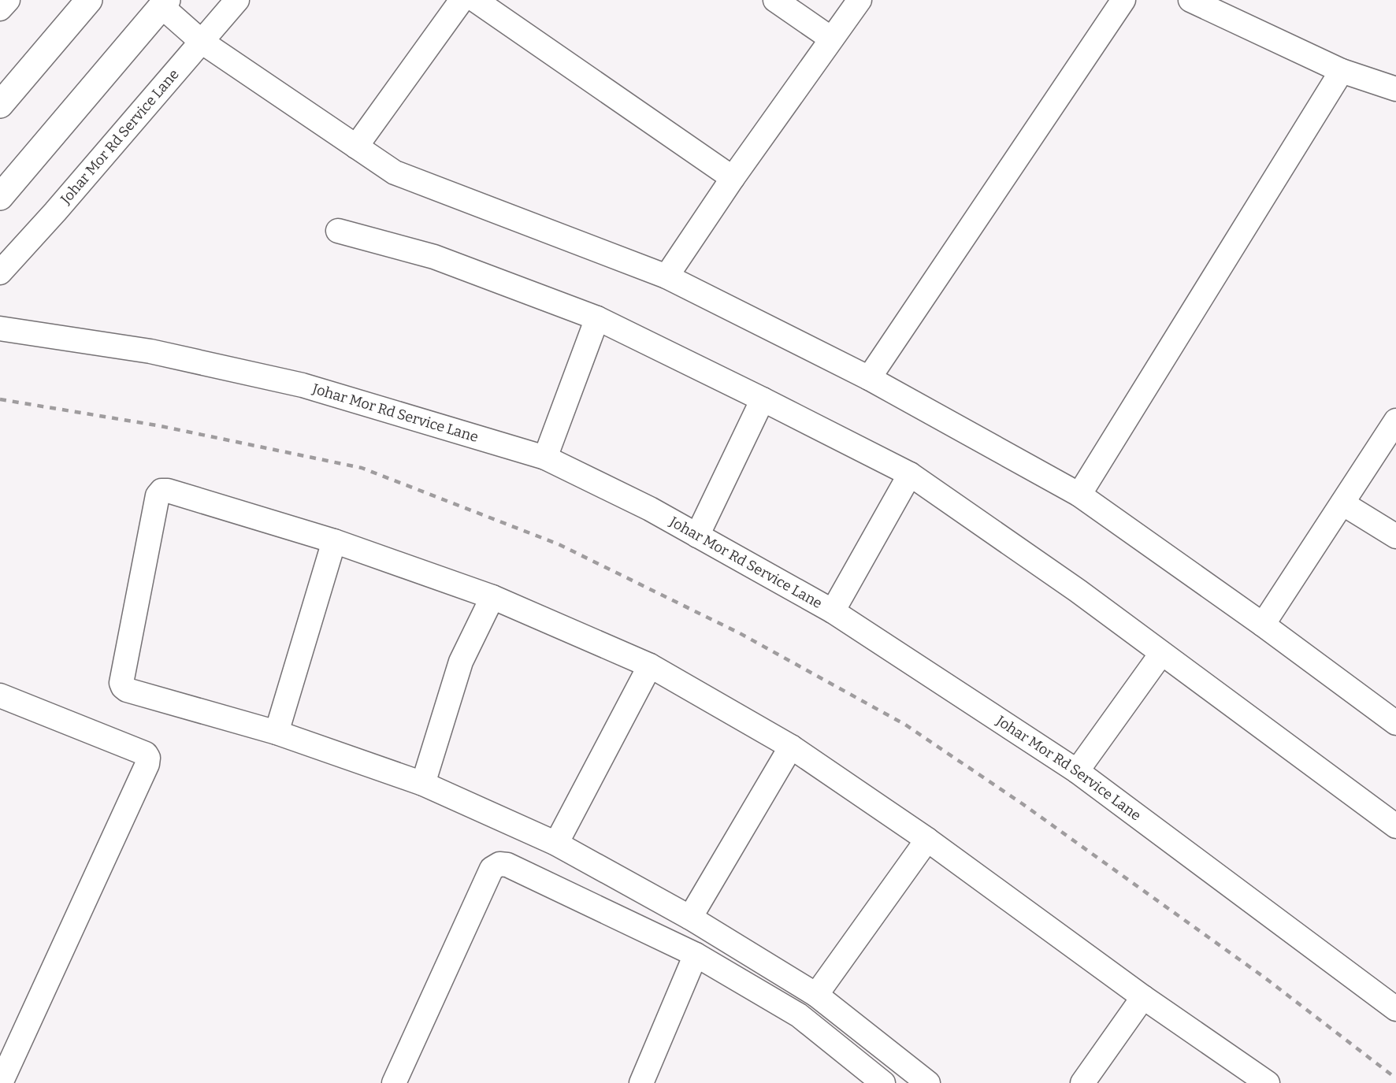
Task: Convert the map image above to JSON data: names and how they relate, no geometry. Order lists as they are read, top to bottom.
{
  "streets": {
    "street": ["Johar Mor Rd Service Lane"]
  }
}
